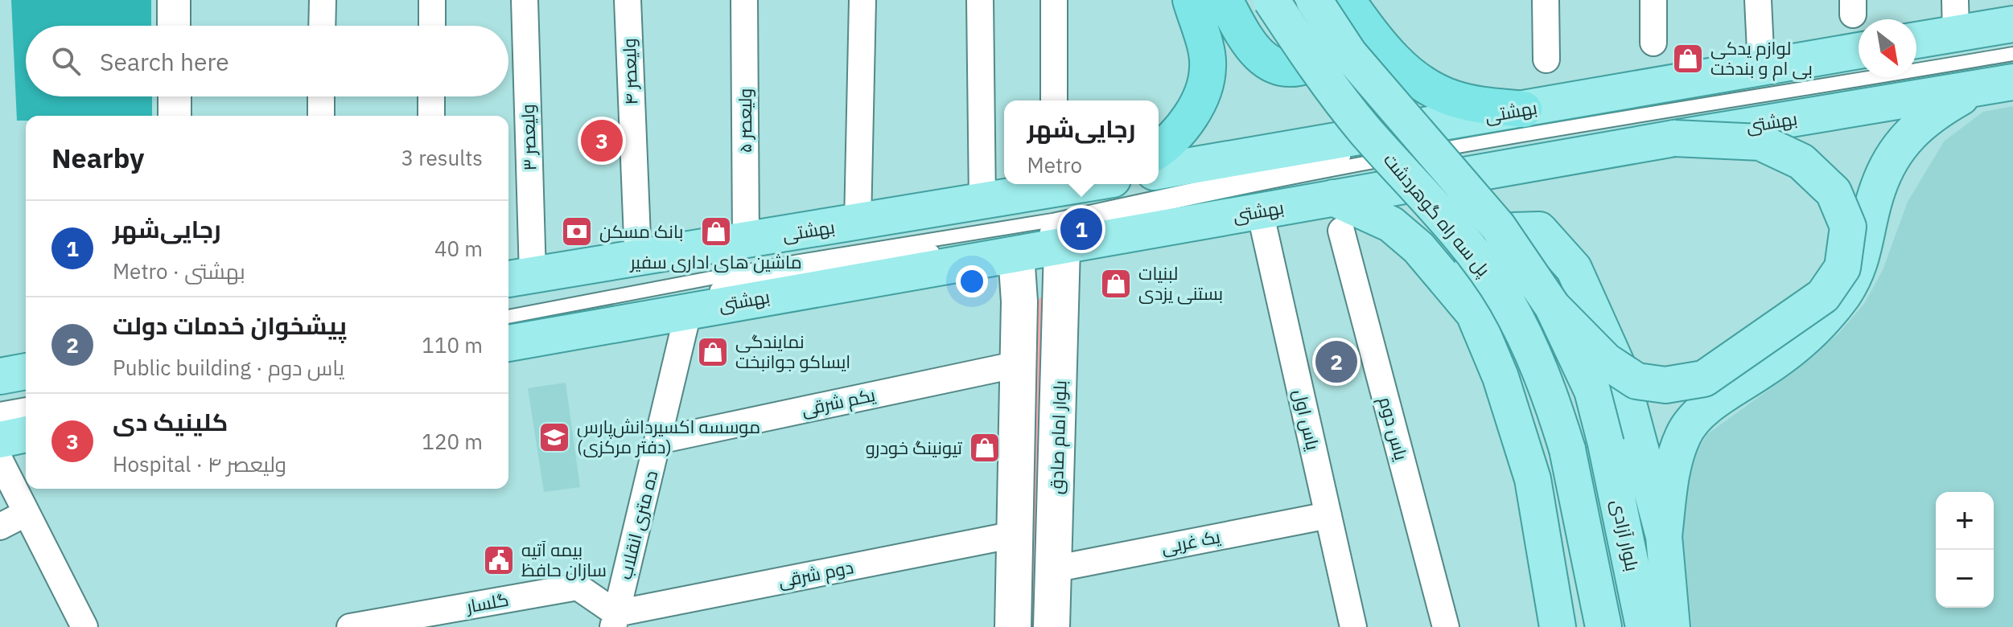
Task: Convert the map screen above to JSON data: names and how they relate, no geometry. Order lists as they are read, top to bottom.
{
  "streets": {
    "main road": [
      "بهشتی",
      "بهشتى",
      "پل سه راه گوهردشت",
      "بلوار امام صادق",
      "بلوار آزادی"
    ],
    "street": [
      "ولیعصر ۴",
      "ولیعصر ۵",
      "ولیعصر ۳",
      "یکم شرقی",
      "یاس اول",
      "یاس دوم",
      "ده متری انقلاب",
      "یک غربی",
      "دوم شرقی",
      "گلسار"
    ]
  },
  "crossings": [
    ["ولیعصر ۴", "بهشتی"],
    ["بهشتی", "ولیعصر ۵"],
    ["بهشتی", "ولیعصر ۳"],
    ["بهشتى", "یاس اول"],
    ["بهشتى", "یاس دوم"],
    ["بهشتى", "بلوار امام صادق"],
    ["بهشتى", "ده متری انقلاب"],
    ["پل سه راه گوهردشت", "بلوار آزادی"],
    ["یکم شرقی", "ده متری انقلاب"],
    ["یاس اول", "یک غربی"],
    ["بلوار امام صادق", "یک غربی"],
    ["ده متری انقلاب", "دوم شرقی"],
    ["ده متری انقلاب", "گلسار"],
    ["دوم شرقی", "گلسار"]
  ],
  "places": {
    "shop": [
      "لوازم یدکی بی ام و بندخت",
      "ماشین های اداری سفیر",
      "لبنیات بستنی یزدی",
      "نمایندگی ایساکو جوانبخت",
      "تیونینگ خودرو"
    ],
    "bank": ["بانک مسکن"],
    "school or university": ["موسسه اکسیردانش‌پارس (دفتر مرکزی)"],
    "public building": ["بیمه آتیه سازان حافظ"]
  },
  "north": "bottom right",
  "page": {
    "search": "Search here",
    "popup": ["رجایی‌شهر", "Metro"],
    "heading": ["Nearby", "3 results"],
    "pins": ["3", "1", "2"],
    "list": [
      {
        "mark": "1",
        "name": "رجایی‌شهر",
        "note": "Metro · بهشتى",
        "value": "40 m"
      },
      {
        "mark": "2",
        "name": "پیشخوان خدمات دولت",
        "note": "Public building · یاس دوم",
        "value": "110 m"
      },
      {
        "mark": "3",
        "name": "کلینیک دی",
        "note": "Hospital · ولیعصر ۴",
        "value": "120 m"
      }
    ],
    "map_buttons": ["+", "−"]
  }
}
